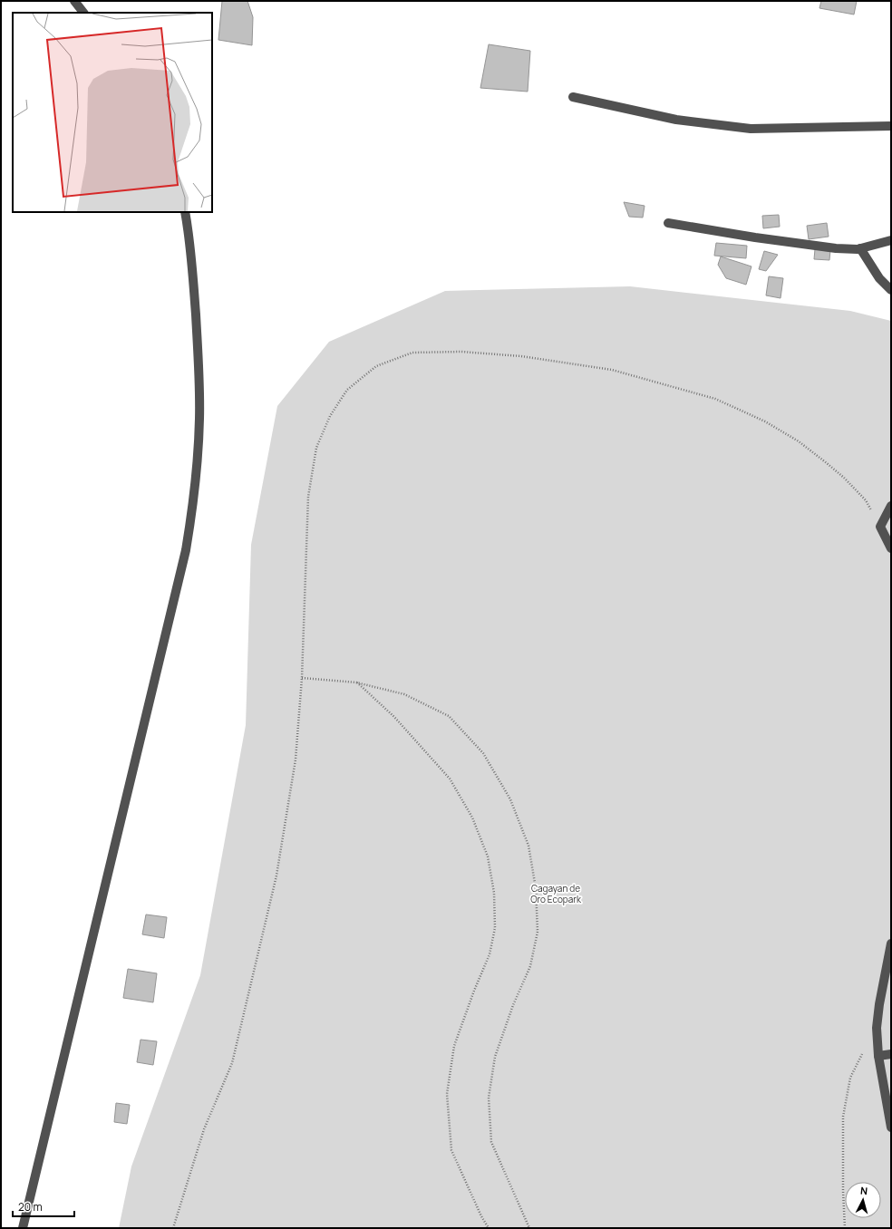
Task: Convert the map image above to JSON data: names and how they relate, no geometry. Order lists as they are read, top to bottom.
{
  "parks": ["Cagayan de Oro Ecopark"],
  "scale_bar": "20 m",
  "north": "top"
}
